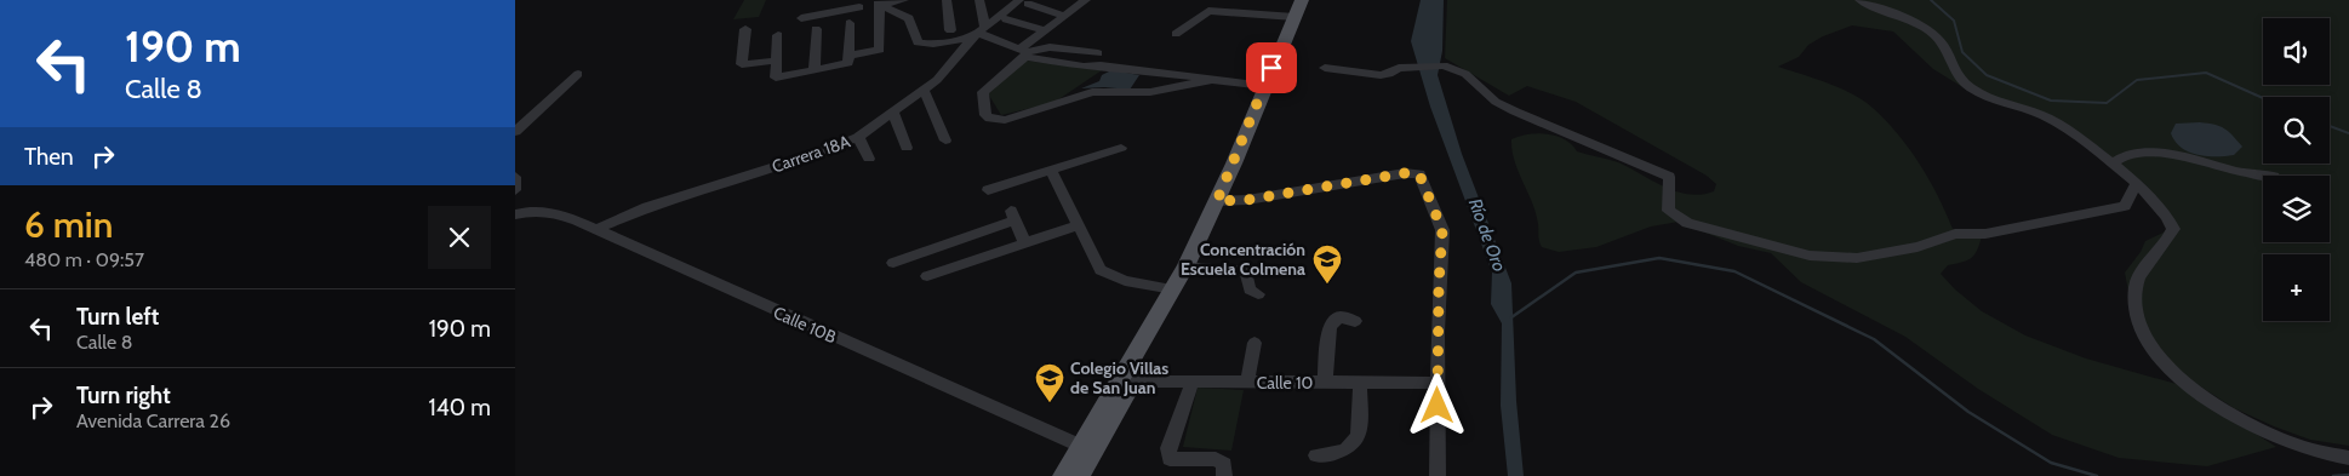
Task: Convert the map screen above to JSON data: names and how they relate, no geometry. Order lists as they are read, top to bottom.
{
  "streets": {
    "street": ["Carrera 18A", "Calle 10B", "Calle 10"]
  },
  "crossings": [
    ["Carrera 18A", "Calle 10B"]
  ],
  "water": ["Río de Oro"],
  "places": {
    "school or university": ["Concentración Escuela Colmena", "Colegio Villas de San Juan"]
  },
  "page": {
    "turn": ["190 m", "Calle 8"],
    "map_buttons": "+",
    "then": "Then",
    "heading": ["6 min", "480 m · 09:57"],
    "list": [
      {
        "name": "Turn left",
        "note": "Calle 8",
        "value": "190 m"
      },
      {
        "name": "Turn right",
        "note": "Avenida Carrera 26",
        "value": "140 m"
      }
    ]
  }
}
